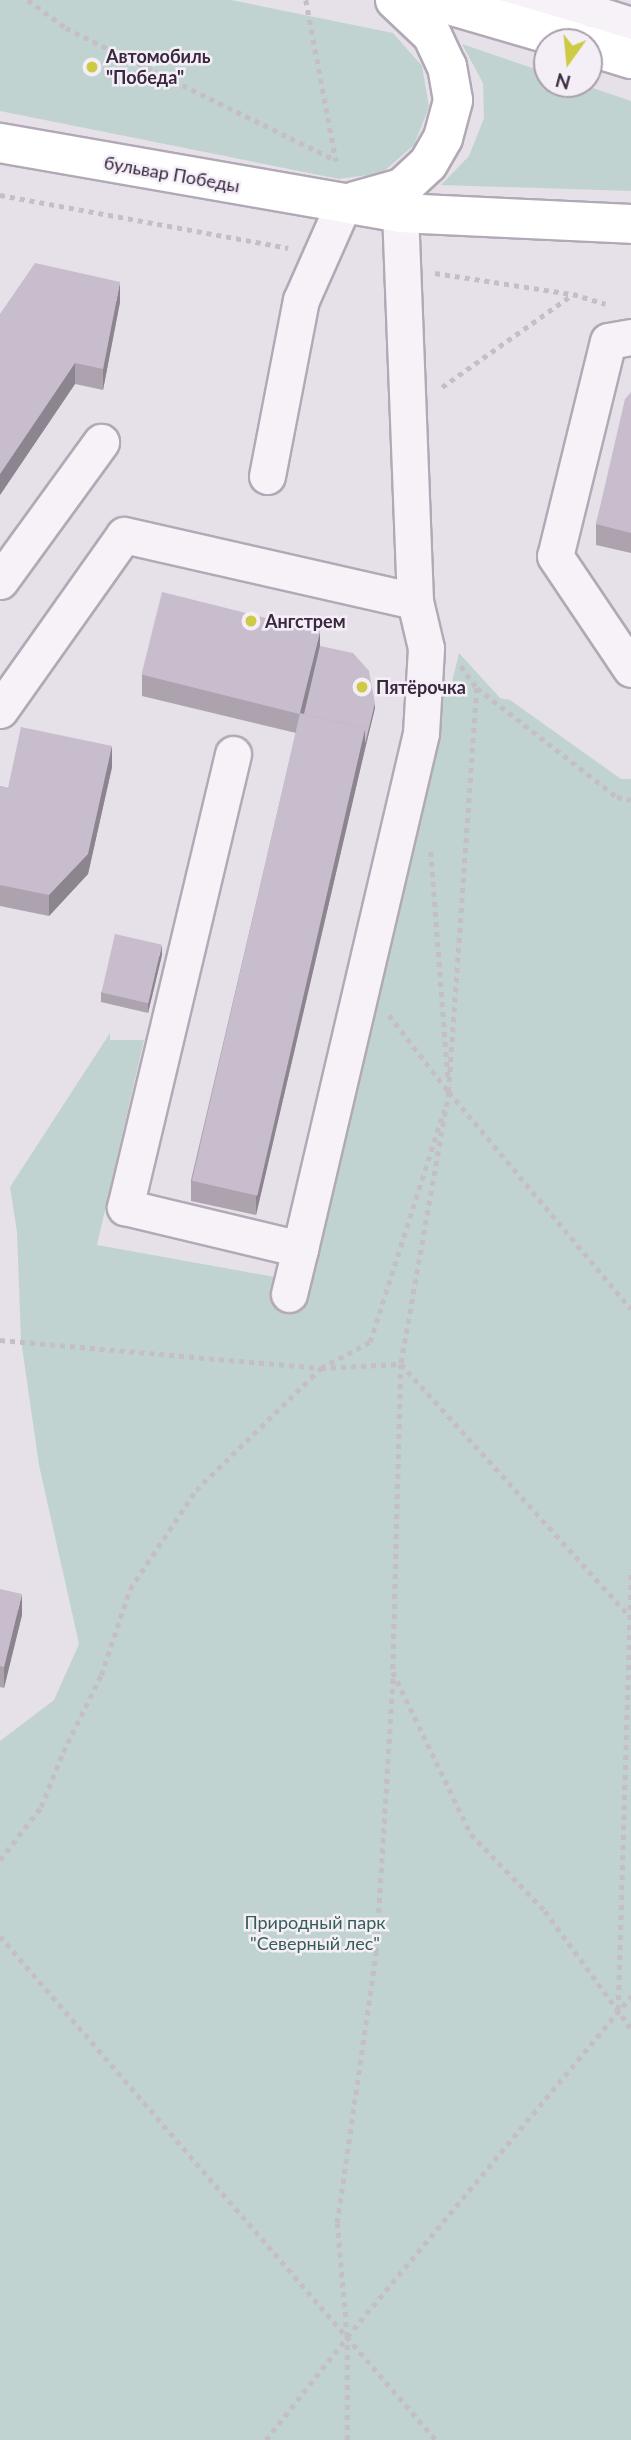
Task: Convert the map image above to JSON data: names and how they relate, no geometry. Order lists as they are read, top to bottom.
{
  "streets": {
    "main road": ["бульвар Победы"]
  },
  "parks": ["Природный парк \"Северный лес\""],
  "places": ["Автомобиль \"Победа\"", "Ангстрем", "Пятёрочка"],
  "north": "bottom"
}
